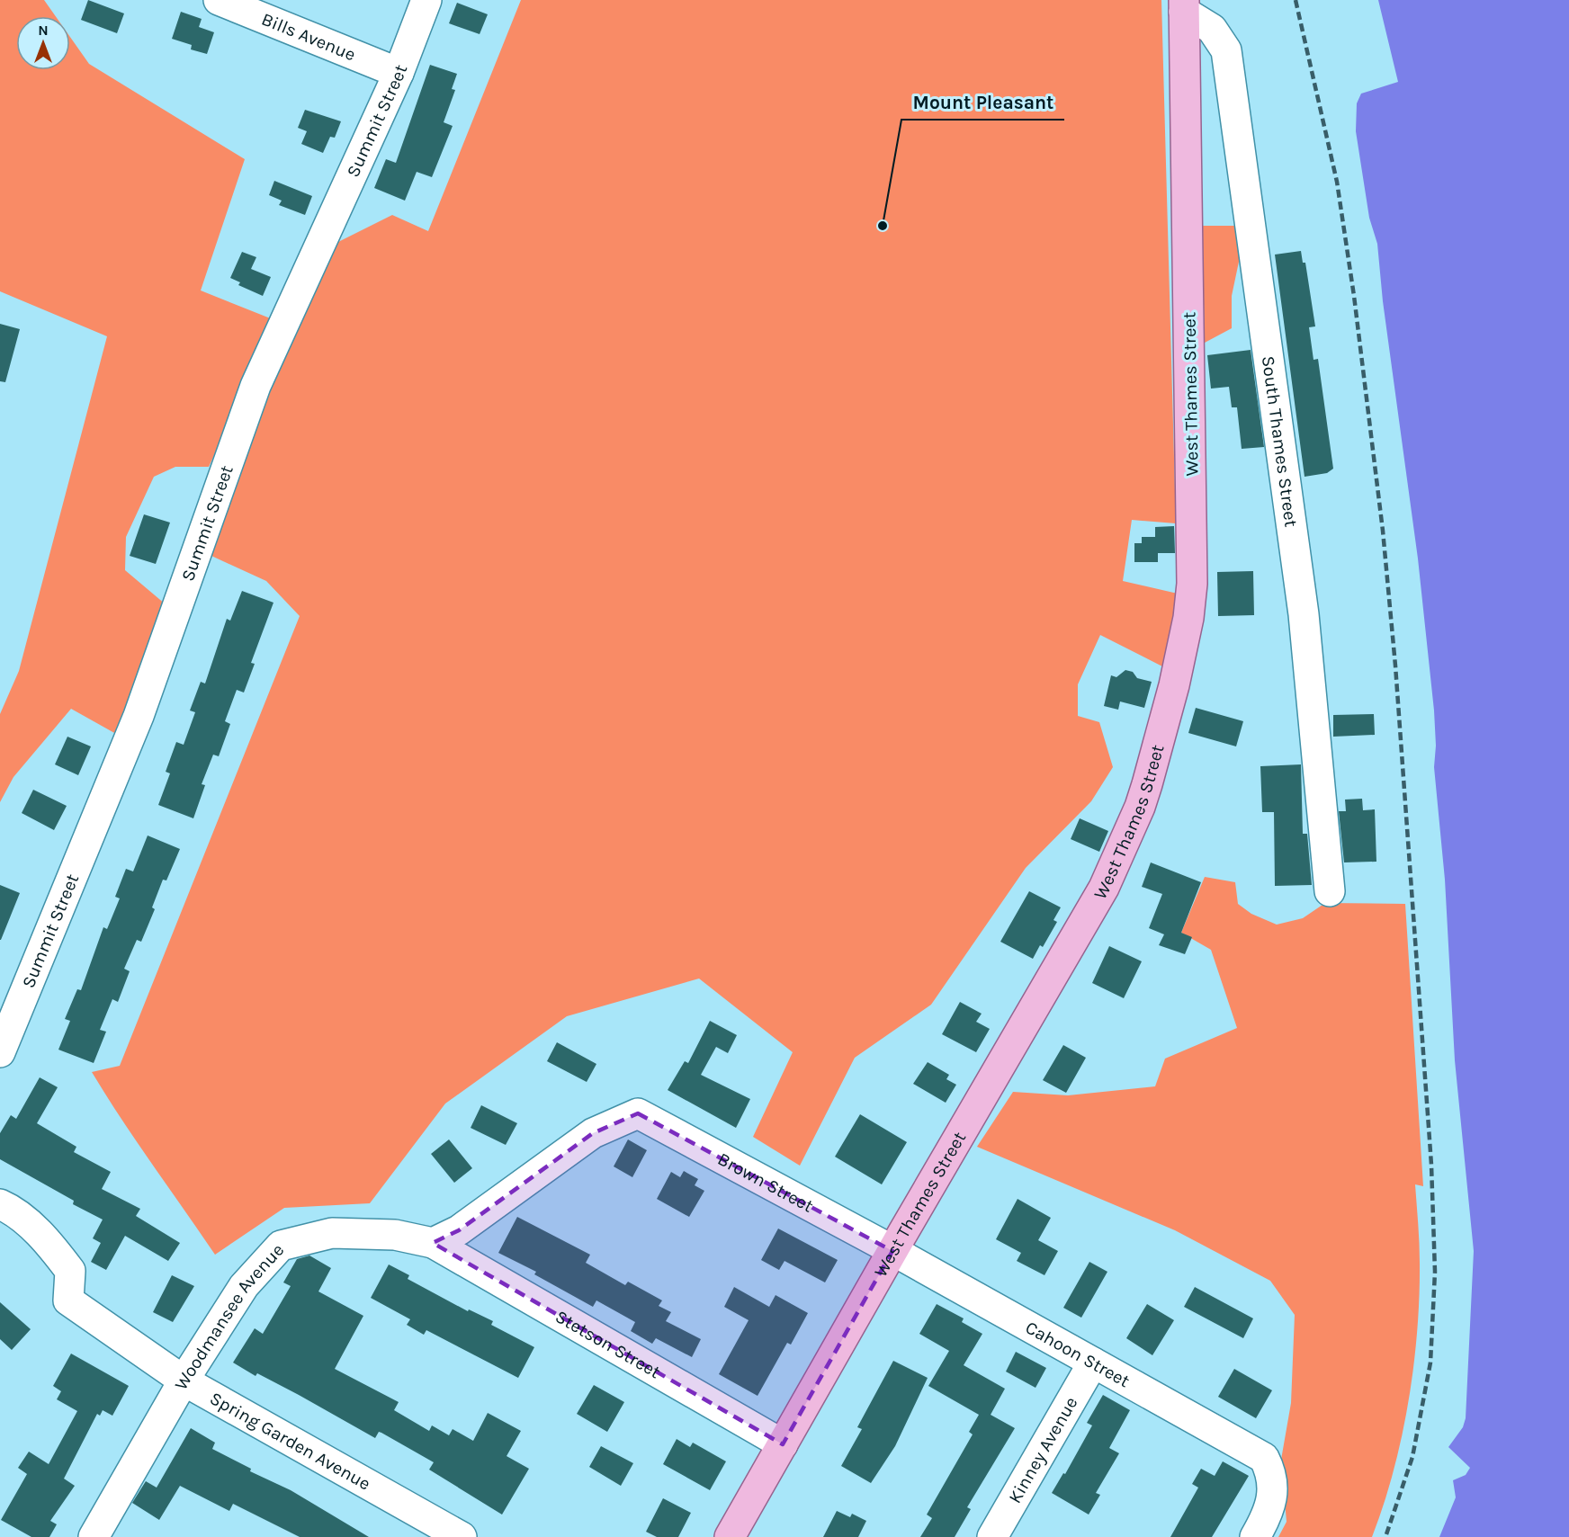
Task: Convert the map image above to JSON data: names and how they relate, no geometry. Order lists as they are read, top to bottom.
{
  "streets": {
    "main road": ["West Thames Street"],
    "street": [
      "Bills Avenue",
      "Summit Street",
      "South Thames Street",
      "Brown Street",
      "Woodmansee Avenue",
      "Stetson Street",
      "Cahoon Street",
      "Spring Garden Avenue",
      "Kinney Avenue"
    ]
  },
  "crossings": [
    ["Bills Avenue", "Summit Street"],
    ["West Thames Street", "South Thames Street"],
    ["West Thames Street", "Brown Street"],
    ["West Thames Street", "Stetson Street"],
    ["West Thames Street", "Cahoon Street"],
    ["Brown Street", "Woodmansee Avenue"],
    ["Brown Street", "Stetson Street"],
    ["Brown Street", "Cahoon Street"],
    ["Woodmansee Avenue", "Stetson Street"],
    ["Woodmansee Avenue", "Spring Garden Avenue"],
    ["Cahoon Street", "Kinney Avenue"]
  ],
  "places": ["Mount Pleasant"],
  "north": "top"
}
